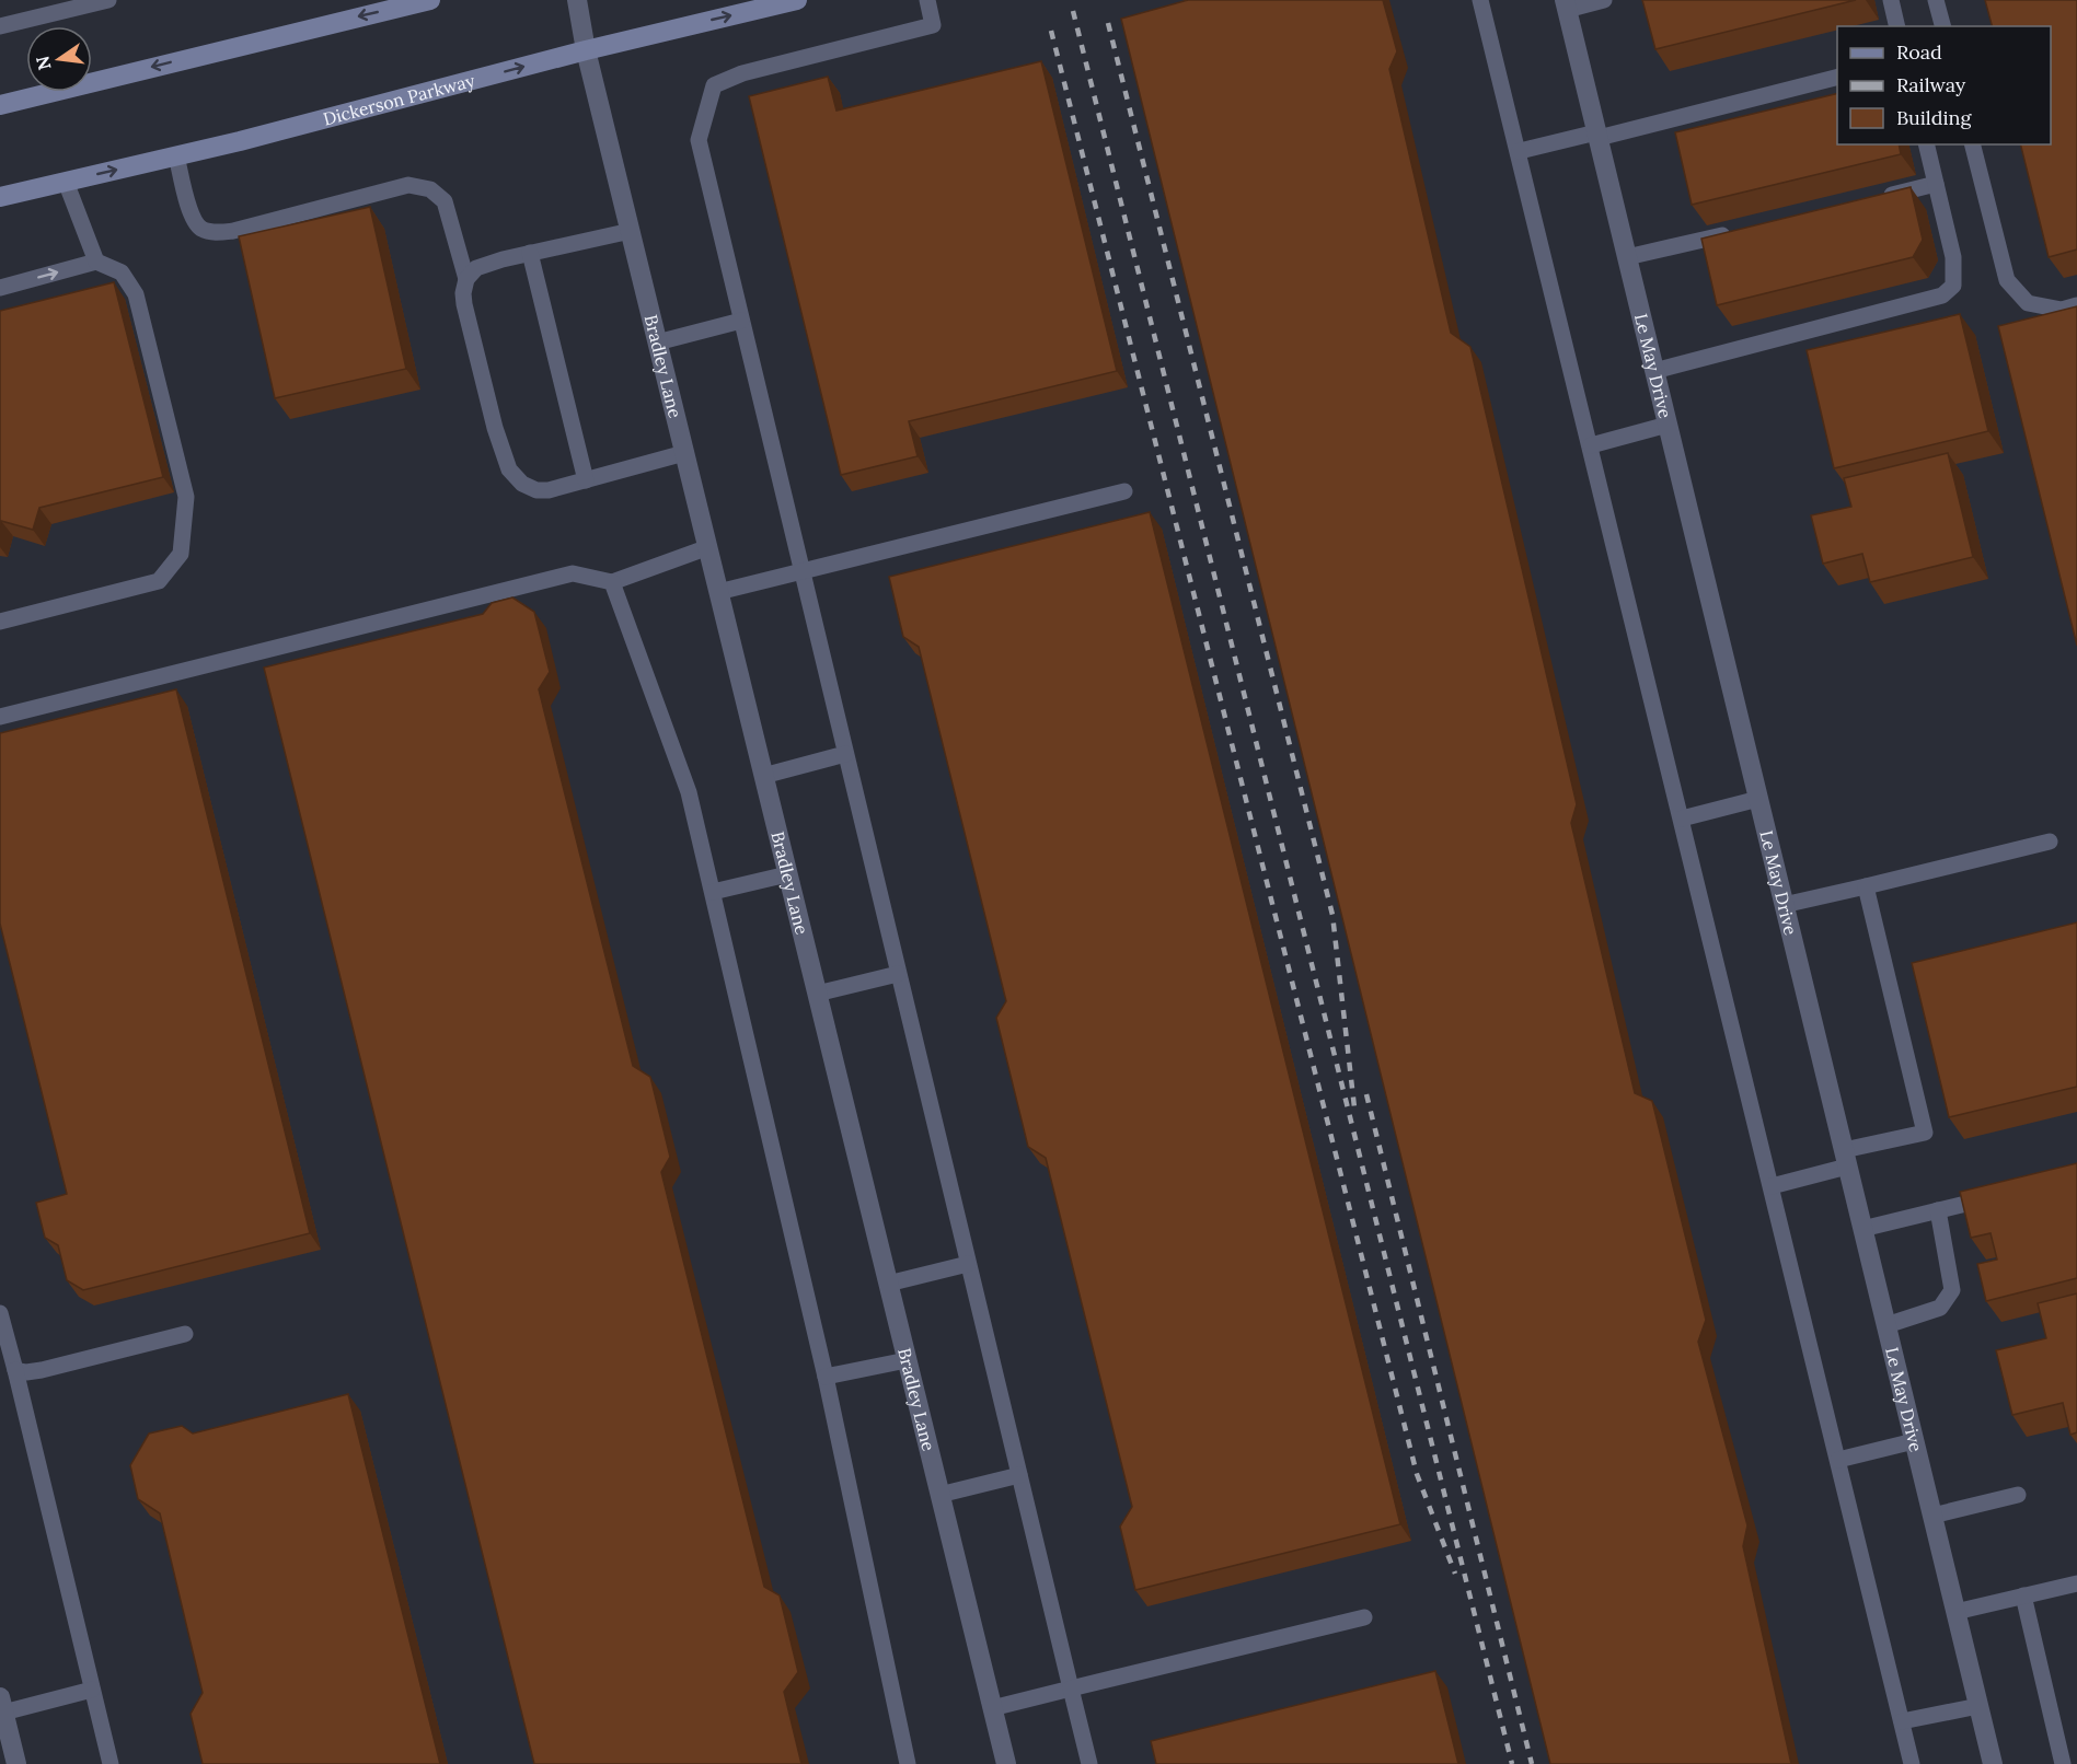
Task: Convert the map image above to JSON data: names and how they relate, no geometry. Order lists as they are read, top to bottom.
{
  "streets": {
    "main road": ["Dickerson Parkway"],
    "street": ["Bradley Lane", "Le May Drive"]
  },
  "crossings": [
    ["Dickerson Parkway", "Bradley Lane"]
  ],
  "legend": ["Road", "Railway", "Building"],
  "north": "left"
}
